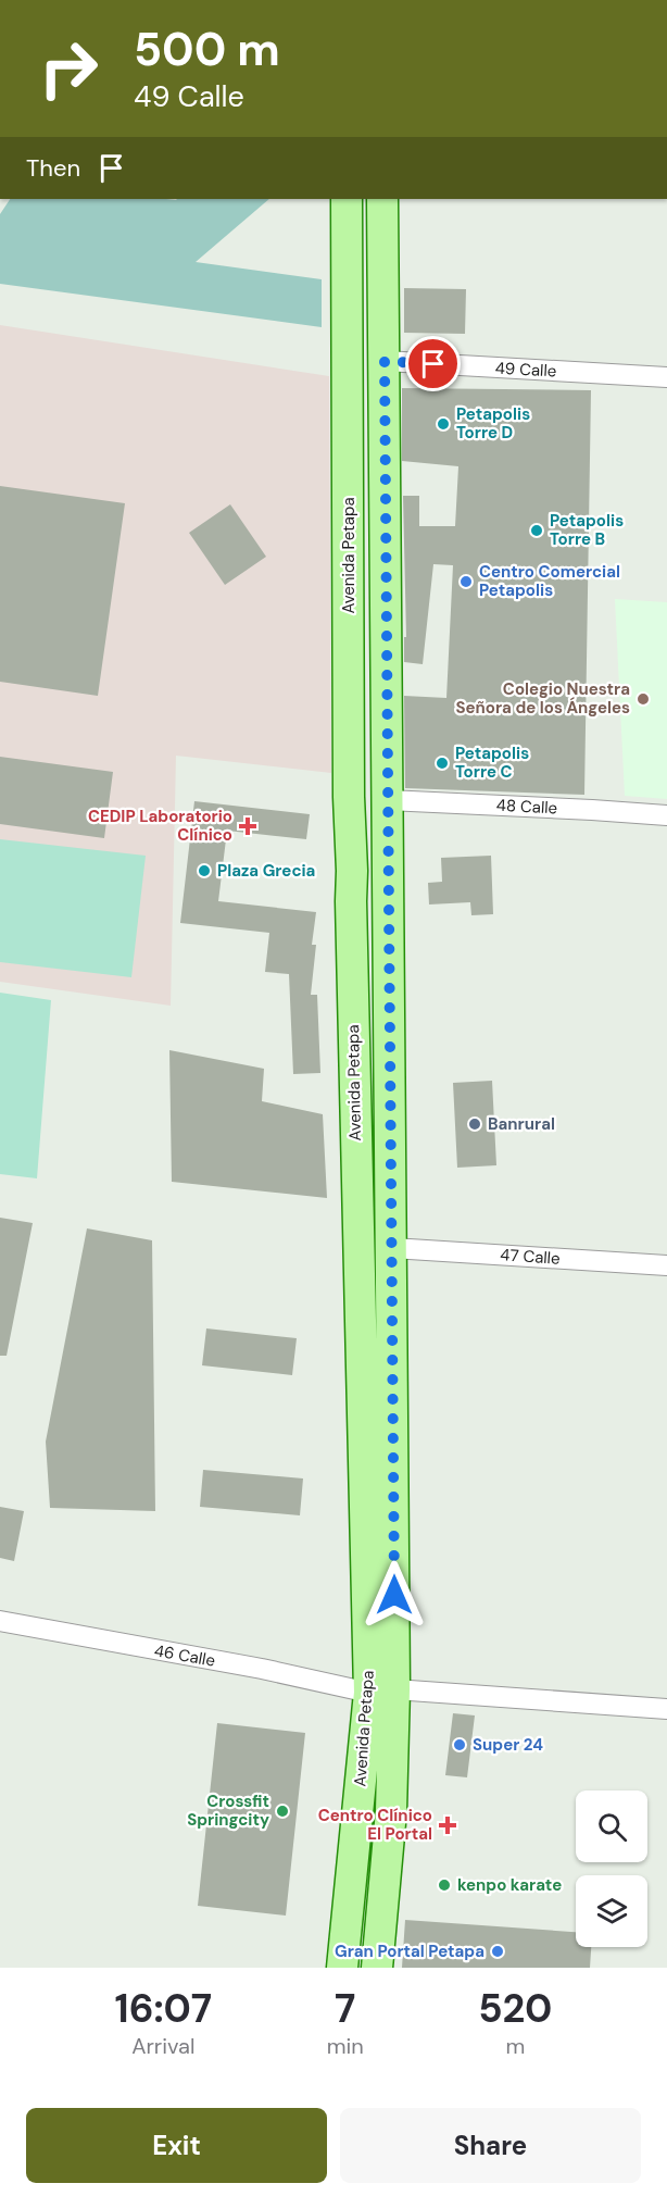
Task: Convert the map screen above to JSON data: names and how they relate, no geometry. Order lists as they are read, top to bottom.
{
  "streets": {
    "main road": ["Avenida Petapa"],
    "street": [
      "49 Calle",
      "48 Calle",
      "47 Calle",
      "46 Calle"
    ]
  },
  "crossings": [
    ["49 Calle", "Avenida Petapa"],
    ["Avenida Petapa", "48 Calle"],
    ["Avenida Petapa", "47 Calle"],
    ["Avenida Petapa", "46 Calle"]
  ],
  "places": {
    "other": [
      "Petapolis Torre D",
      "Petapolis Torre B",
      "Centro Comercial Petapolis",
      "Colegio Nuestra Señora de los Ángeles",
      "Petapolis Torre C",
      "Plaza Grecia",
      "Banrural",
      "Super 24",
      "Crossfit Springcity",
      "kenpo karate",
      "Gran Portal Petapa"
    ],
    "health": ["CEDIP Laboratorio Clínico", "Centro Clínico El Portal"]
  },
  "page": {
    "turn": ["500 m", "49 Calle"],
    "then": "Then",
    "eta": [
      "16:07",
      "Arrival",
      "7",
      "min",
      "520",
      "m"
    ],
    "buttons": ["Exit", "Share"]
  }
}
